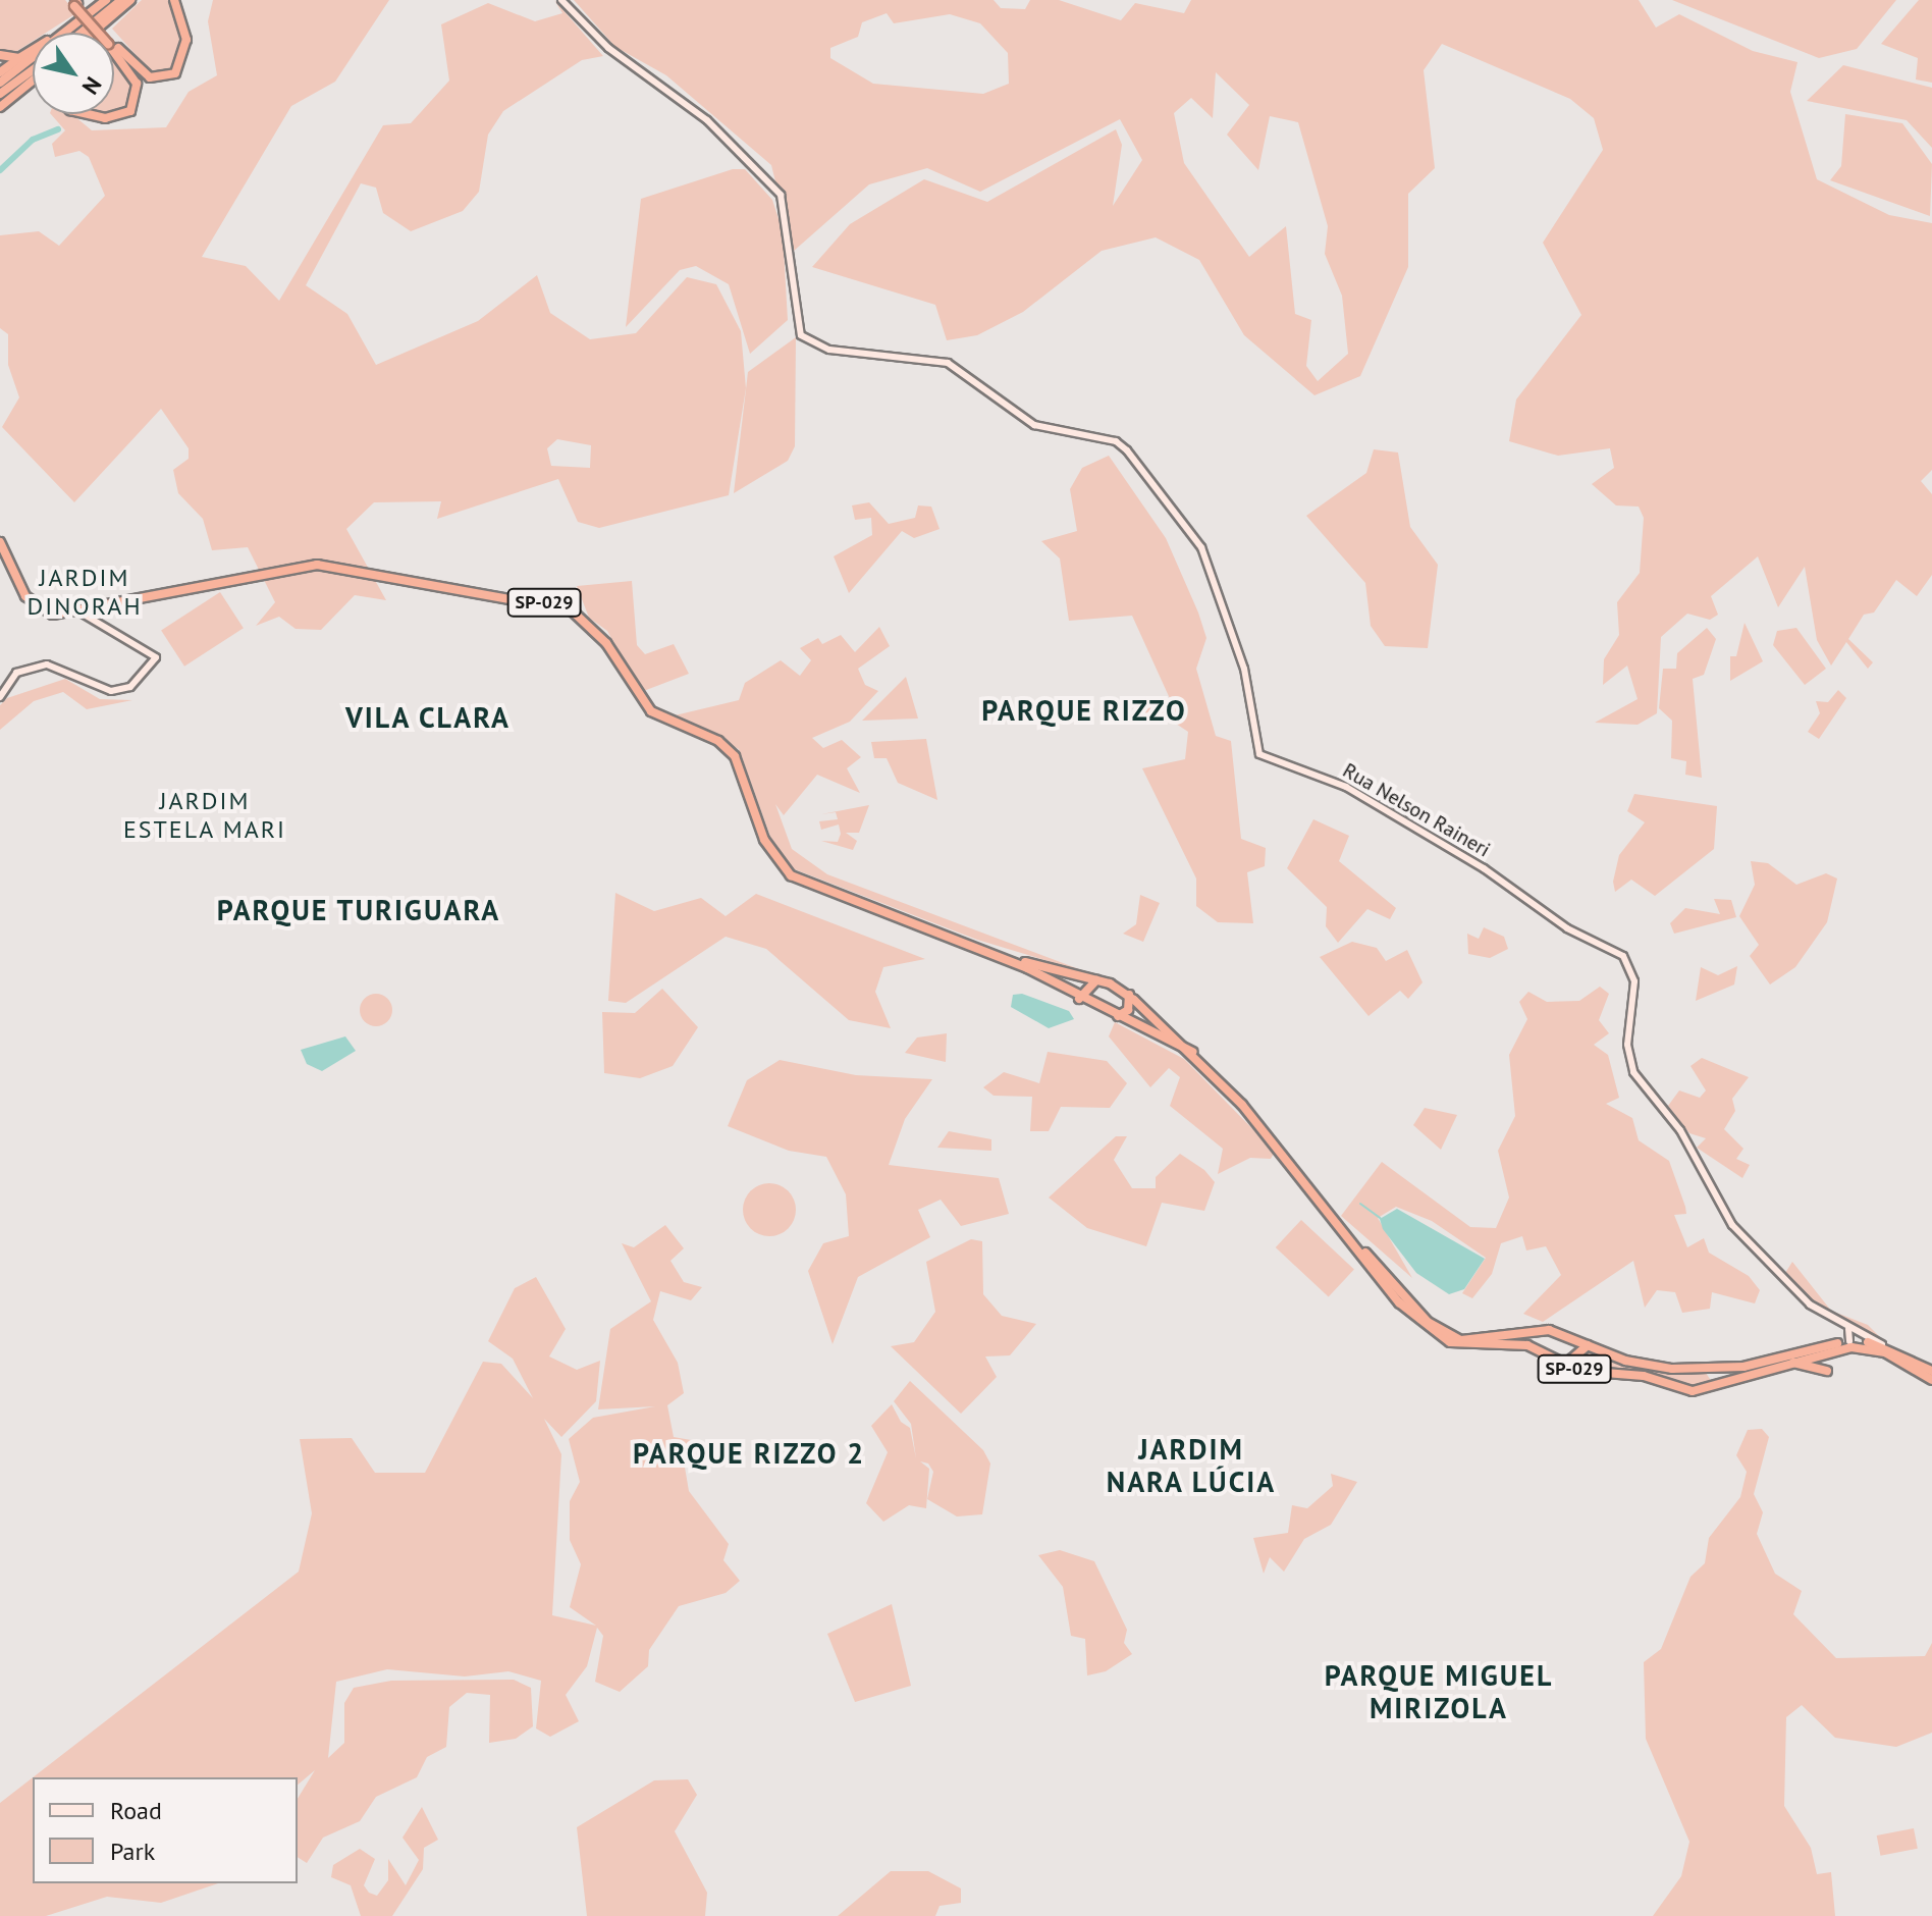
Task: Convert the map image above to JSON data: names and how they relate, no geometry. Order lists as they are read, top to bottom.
{
  "streets": {
    "highway": ["SP-029"],
    "main road": ["Rua Nelson Raineri"]
  },
  "districts": [
    "JARDIM DINORAH",
    "PARQUE RIZZO",
    "VILA CLARA",
    "JARDIM ESTELA MARI",
    "PARQUE TURIGUARA",
    "JARDIM NARA LÚCIA",
    "PARQUE RIZZO 2",
    "PARQUE MIGUEL MIRIZOLA"
  ],
  "legend": ["Road", "Park"],
  "north": "bottom right"
}
